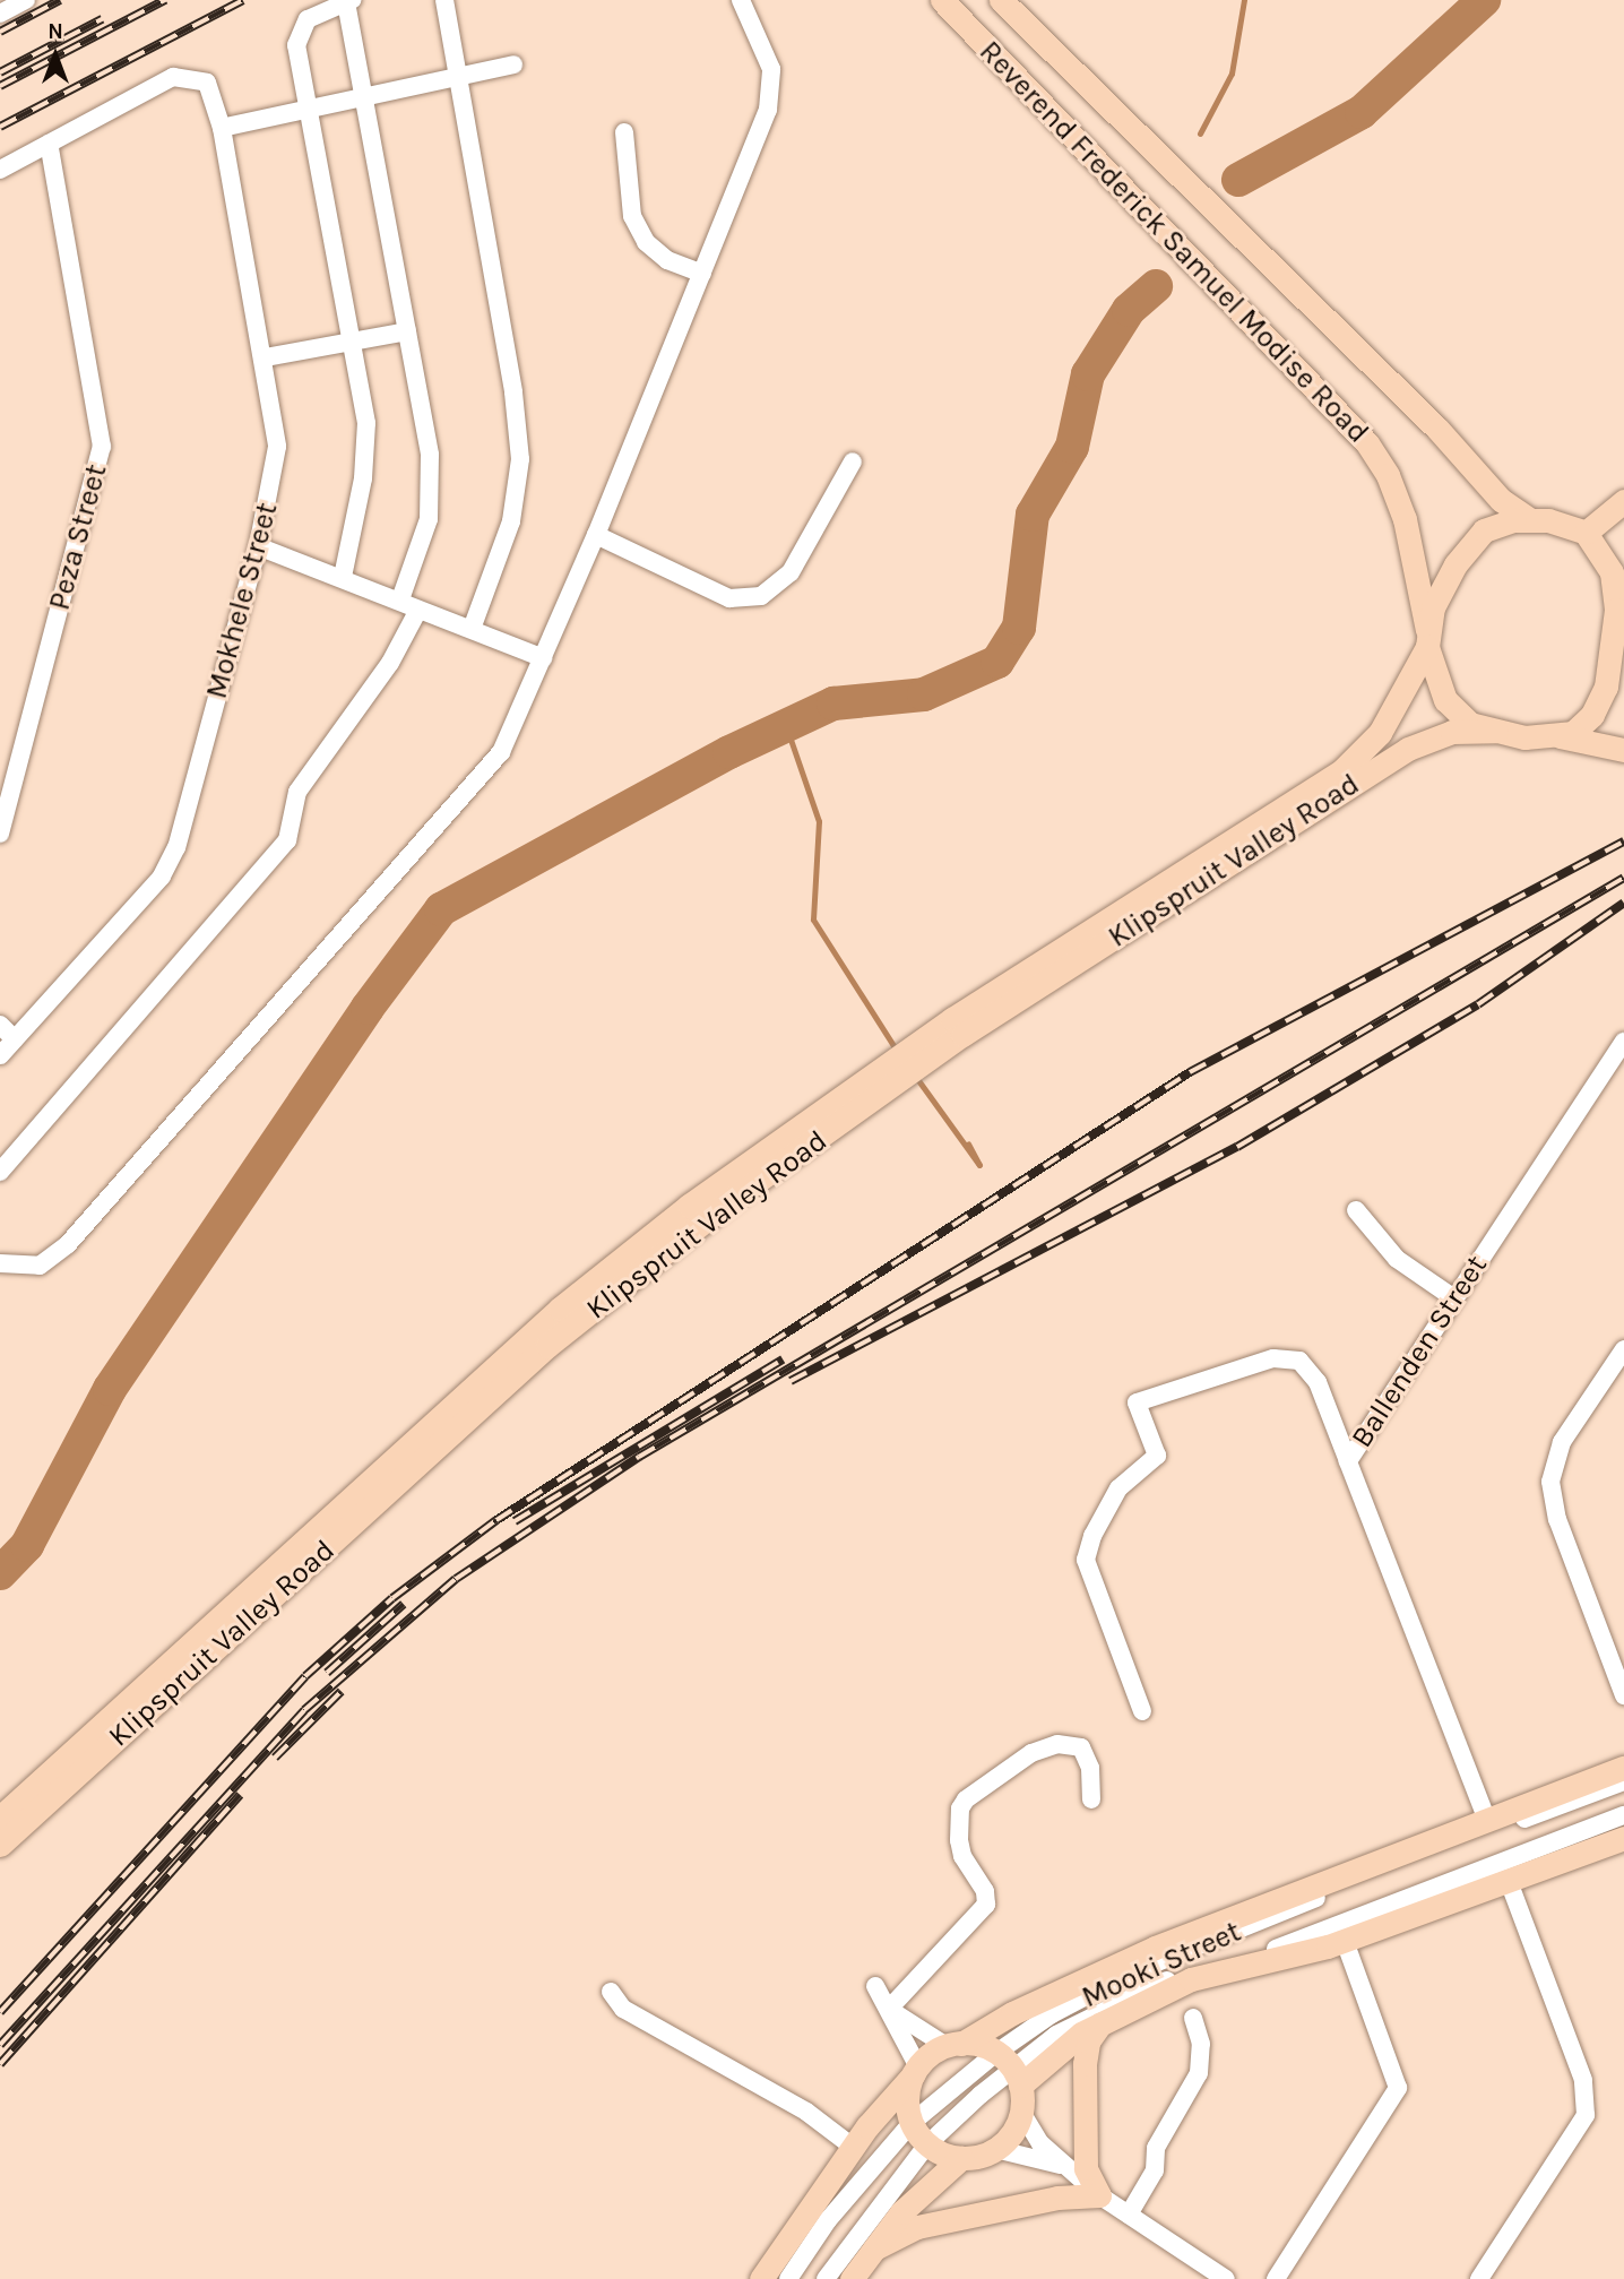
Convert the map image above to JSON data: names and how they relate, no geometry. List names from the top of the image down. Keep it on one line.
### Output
{"streets":{"main road":["Reverend Frederick Samuel Modise Road","Klipspruit Valley Road","Mooki Street"],"street":["Peza Street","Mokhele Street","Ballenden Street"]},"crossings":[["Reverend Frederick Samuel Modise Road","Klipspruit Valley Road"],["Peza Street","Mokhele Street"],["Ballenden Street","Mooki Street"]],"north":"top"}
